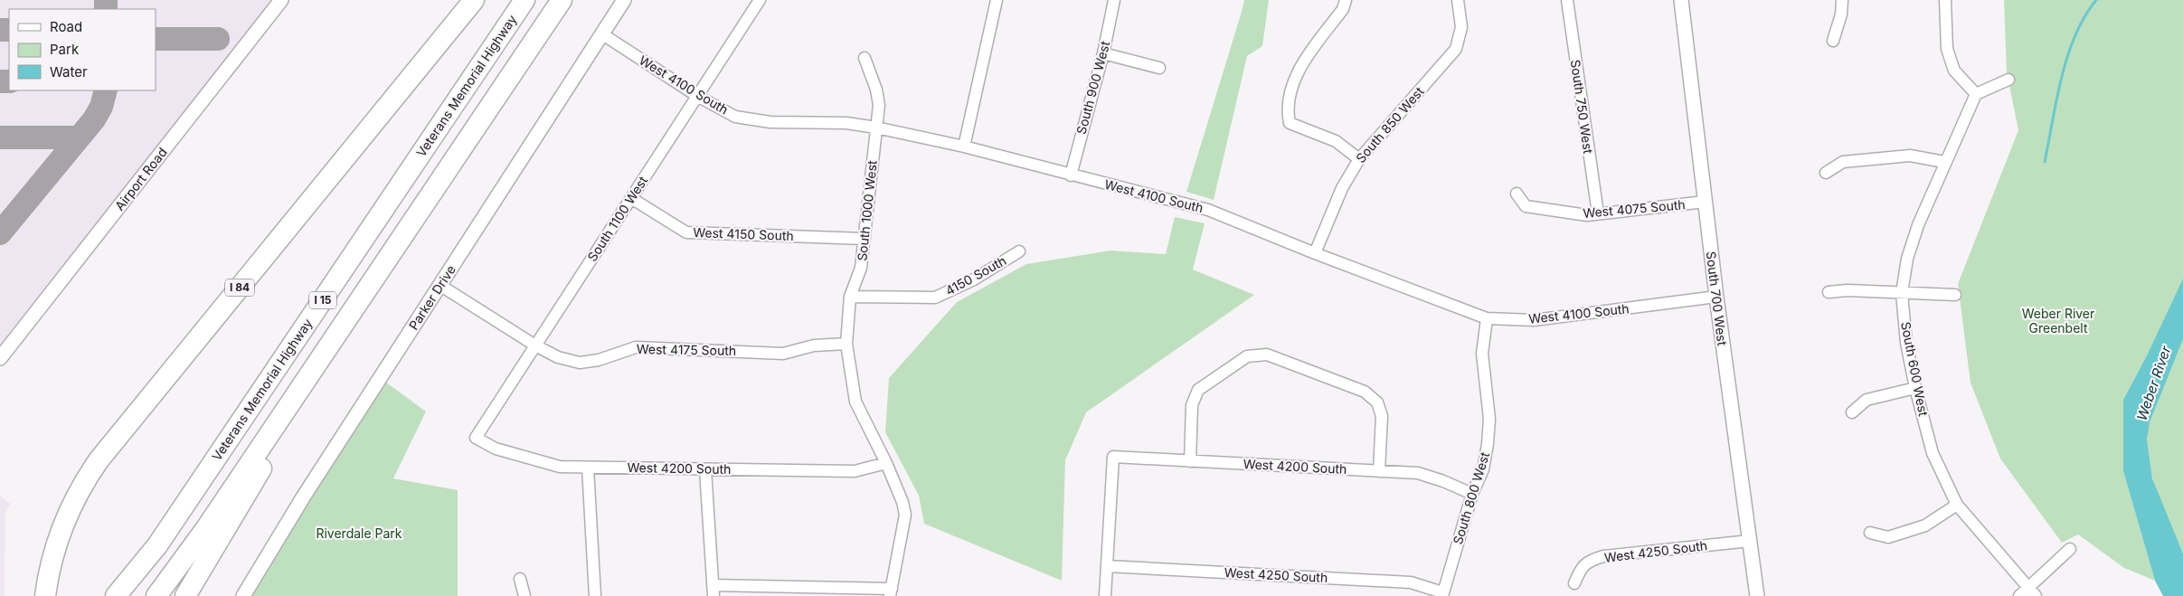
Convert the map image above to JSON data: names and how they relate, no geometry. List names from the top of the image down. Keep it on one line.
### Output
{"streets":{"highway":["Veterans Memorial Highway","I 84","I 15"],"street":["West 4100 South","South 900 West","South 750 West","South 850 West","Airport Road","West 4075 South","South 1000 West","South 1100 West","West 4150 South","4150 South","Parker Drive","South 700 West","West 4175 South","South 600 West","West 4200 South","South 800 West","West 4250 South"]},"crossings":[["West 4100 South","South 900 West"],["West 4100 South","South 850 West"],["West 4100 South","South 1000 West"],["West 4100 South","South 1100 West"],["West 4100 South","Parker Drive"],["West 4100 South","South 700 West"],["West 4100 South","South 800 West"],["South 750 West","West 4075 South"],["West 4075 South","South 700 West"],["South 1000 West","West 4150 South"],["South 1000 West","4150 South"],["South 1000 West","West 4175 South"],["South 1000 West","West 4200 South"],["South 1100 West","West 4150 South"],["South 1100 West","West 4175 South"],["South 1100 West","West 4200 South"],["Parker Drive","West 4175 South"],["South 700 West","West 4250 South"],["West 4200 South","South 800 West"],["West 4200 South","West 4250 South"],["South 800 West","West 4250 South"]],"water":["Weber River"],"parks":["Weber River Greenbelt","Riverdale Park"],"legend":["Road","Park","Water"]}
